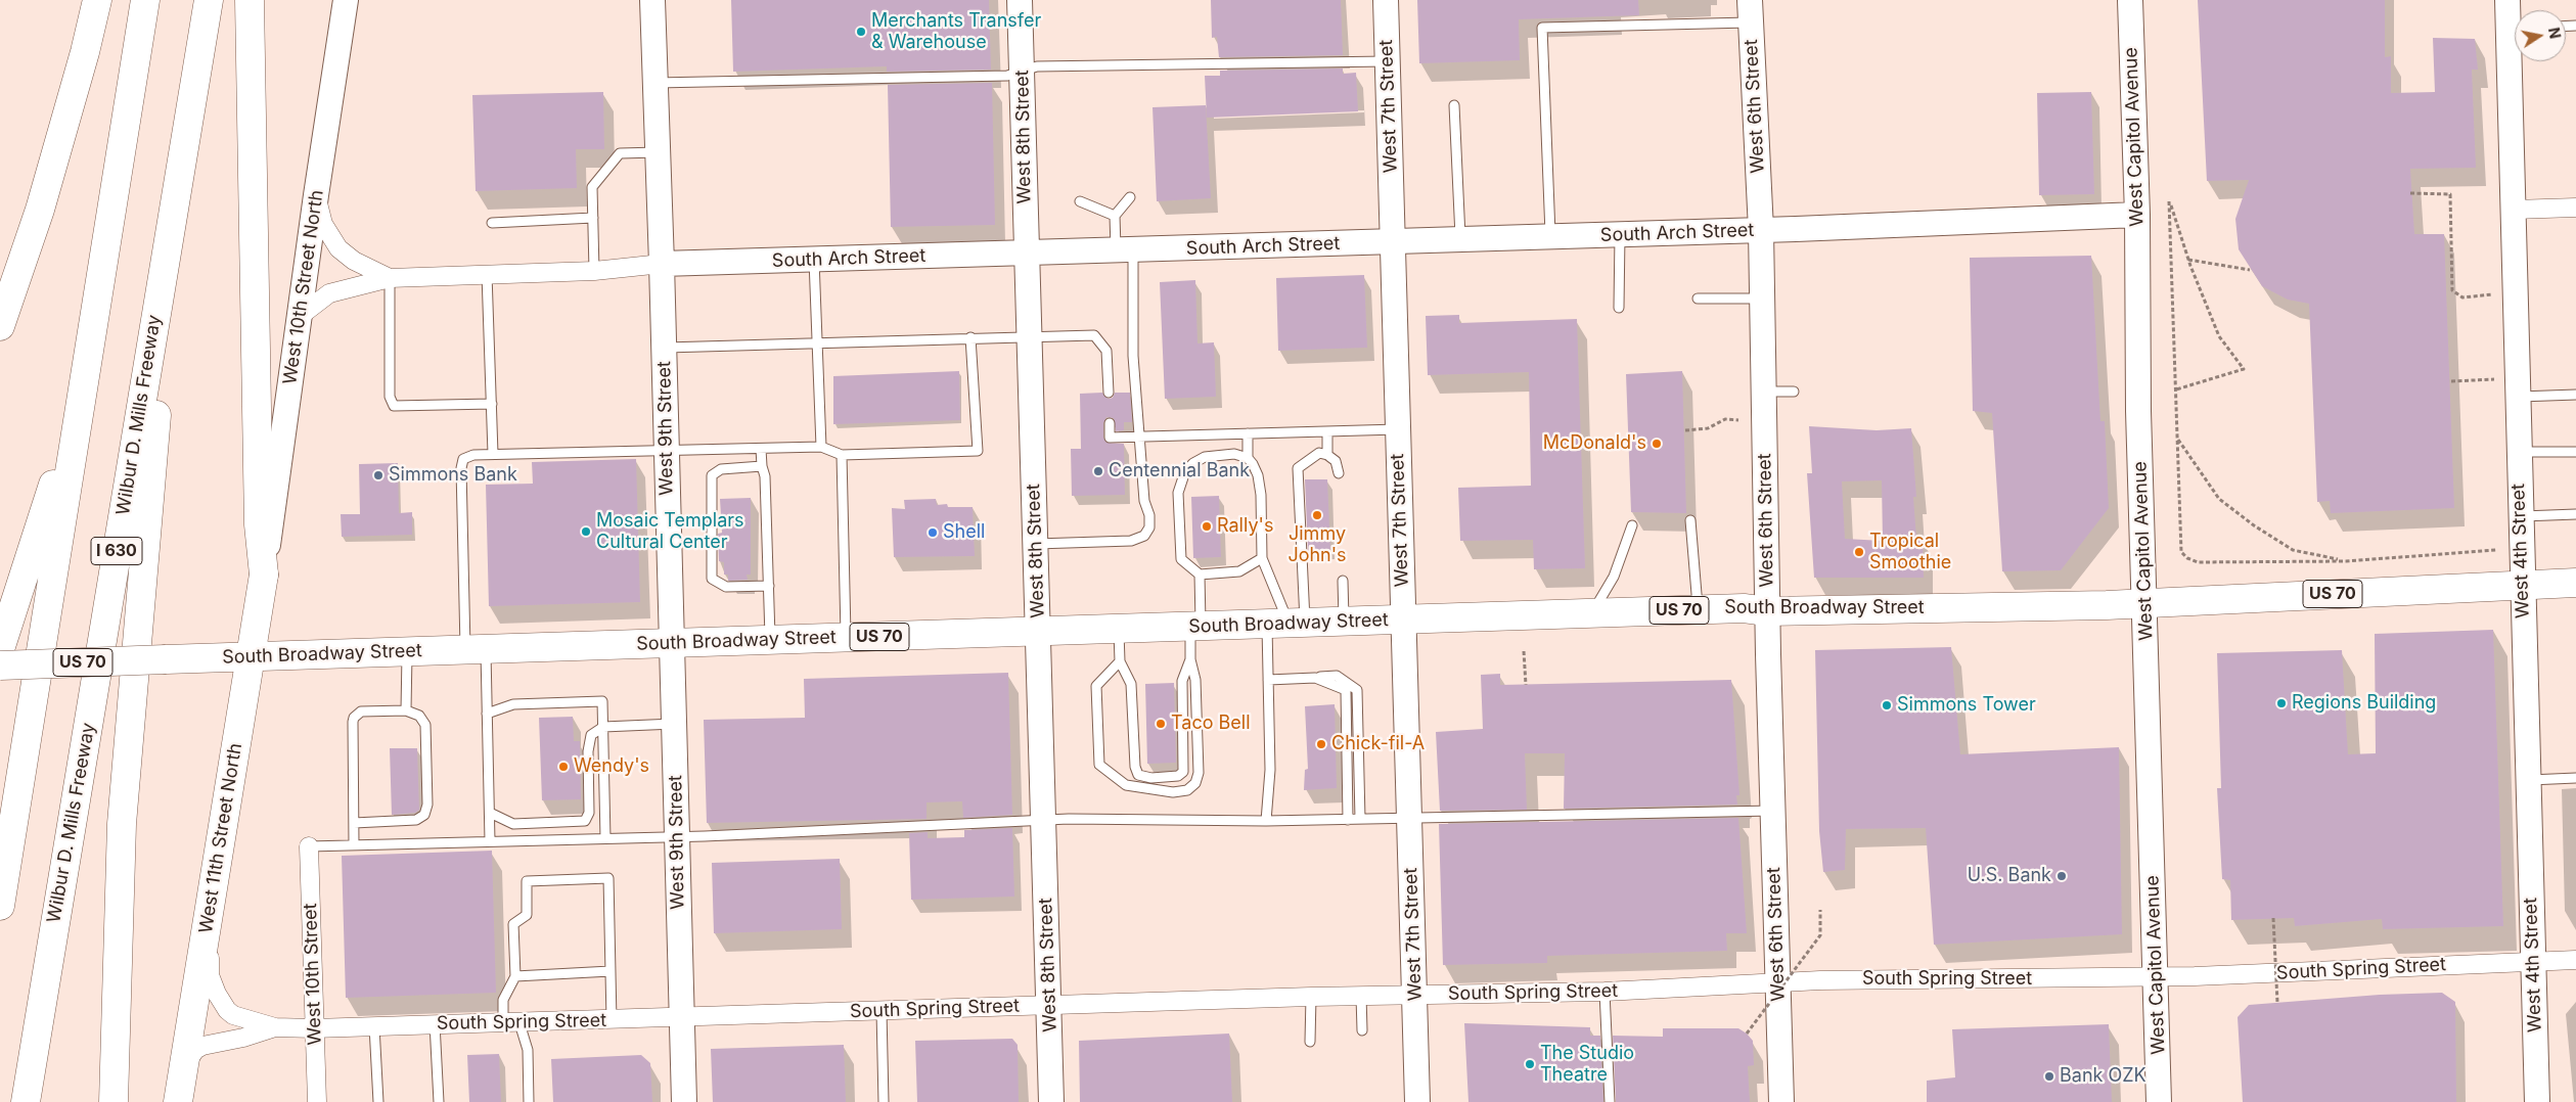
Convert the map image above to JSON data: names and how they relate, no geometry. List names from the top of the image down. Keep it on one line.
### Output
{"streets":{"main road":["Wilbur D. Mills Freeway","I 630","US 70","South Broadway Street","West 11th Street North"],"street":["West 7th Street","West 6th Street","West 8th Street","West Capitol Avenue","South Arch Street","West 10th Street North","West 9th Street","West 4th Street","South Spring Street","West 10th Street"]},"crossings":[["West 7th Street","South Arch Street"],["West 7th Street","South Broadway Street"],["West 7th Street","South Spring Street"],["West 6th Street","South Arch Street"],["West 6th Street","South Broadway Street"],["West 6th Street","South Spring Street"],["West 8th Street","South Arch Street"],["West 8th Street","South Broadway Street"],["West 8th Street","South Spring Street"],["West Capitol Avenue","South Arch Street"],["West Capitol Avenue","South Broadway Street"],["West Capitol Avenue","South Spring Street"],["South Arch Street","West 10th Street North"],["South Arch Street","West 9th Street"],["West 10th Street North","West 11th Street North"],["West 9th Street","South Broadway Street"],["West 9th Street","South Spring Street"],["West 4th Street","South Broadway Street"],["West 4th Street","South Spring Street"],["South Broadway Street","West 11th Street North"],["West 11th Street North","South Spring Street"],["South Spring Street","West 10th Street"]],"places":["Merchants Transfer & Warehouse","McDonald's","Centennial Bank","Simmons Bank","Jimmy John's","Rally's","Mosaic Templars Cultural Center","Shell","Tropical Smoothie","Regions Building","Simmons Tower","Taco Bell","Chick-fil-A","Wendy's","U.S. Bank","The Studio Theatre","Bank OZK"],"north":"right"}
